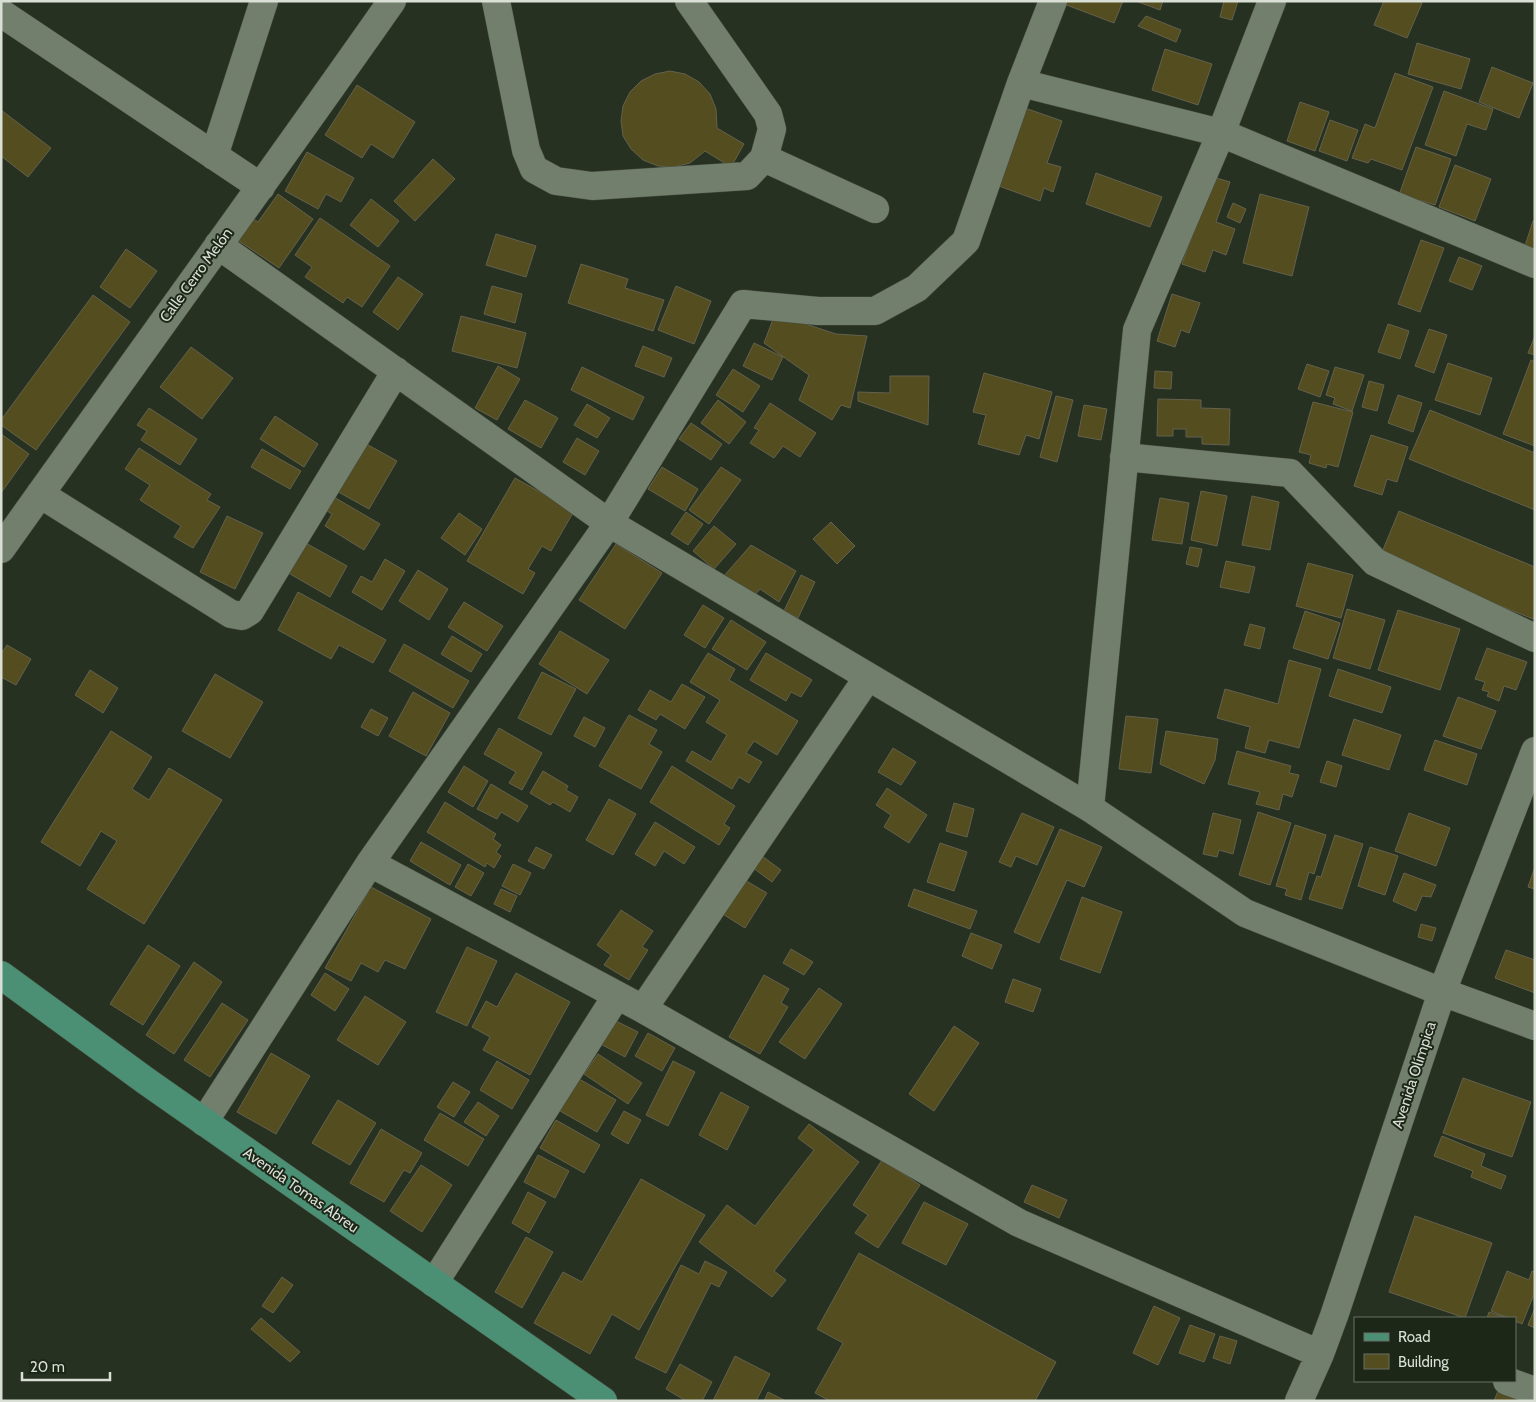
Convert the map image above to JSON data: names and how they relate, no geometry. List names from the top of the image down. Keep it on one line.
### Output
{"streets":{"main road":["Avenida Tomas Abreu"],"street":["Calle Cerro Melón","Avenida Olímpica"]},"legend":["Road","Building"],"scale_bar":"20 m"}
